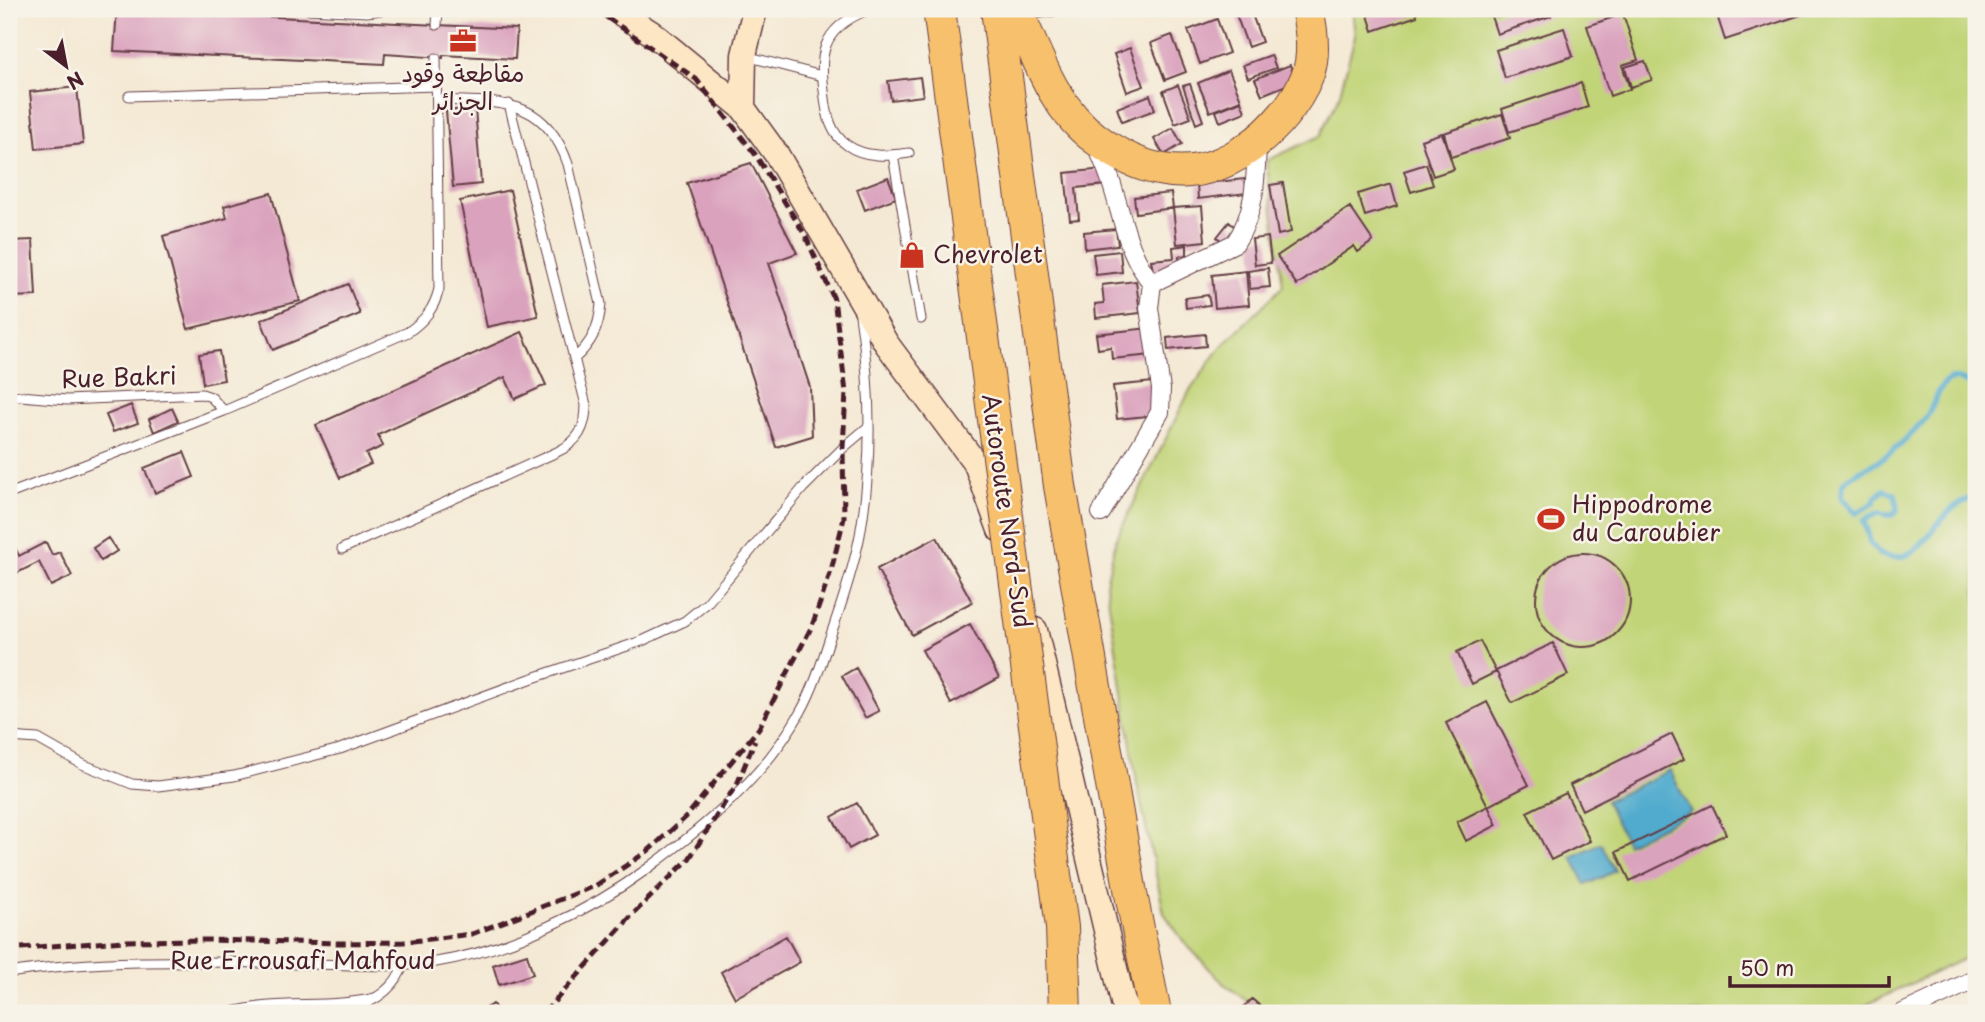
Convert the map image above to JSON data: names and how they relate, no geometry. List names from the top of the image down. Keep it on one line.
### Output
{"streets":{"highway":["Autoroute Nord-Sud"],"street":["Rue Errousafi Mahfoud"],"lane":["Rue Bakri"]},"places":{"office":["مقاطعة وقود الجزائر"],"shop":["Chevrolet"],"sports":["Hippodrome du Caroubier"]},"scale_bar":"50 m","north":"bottom right"}
